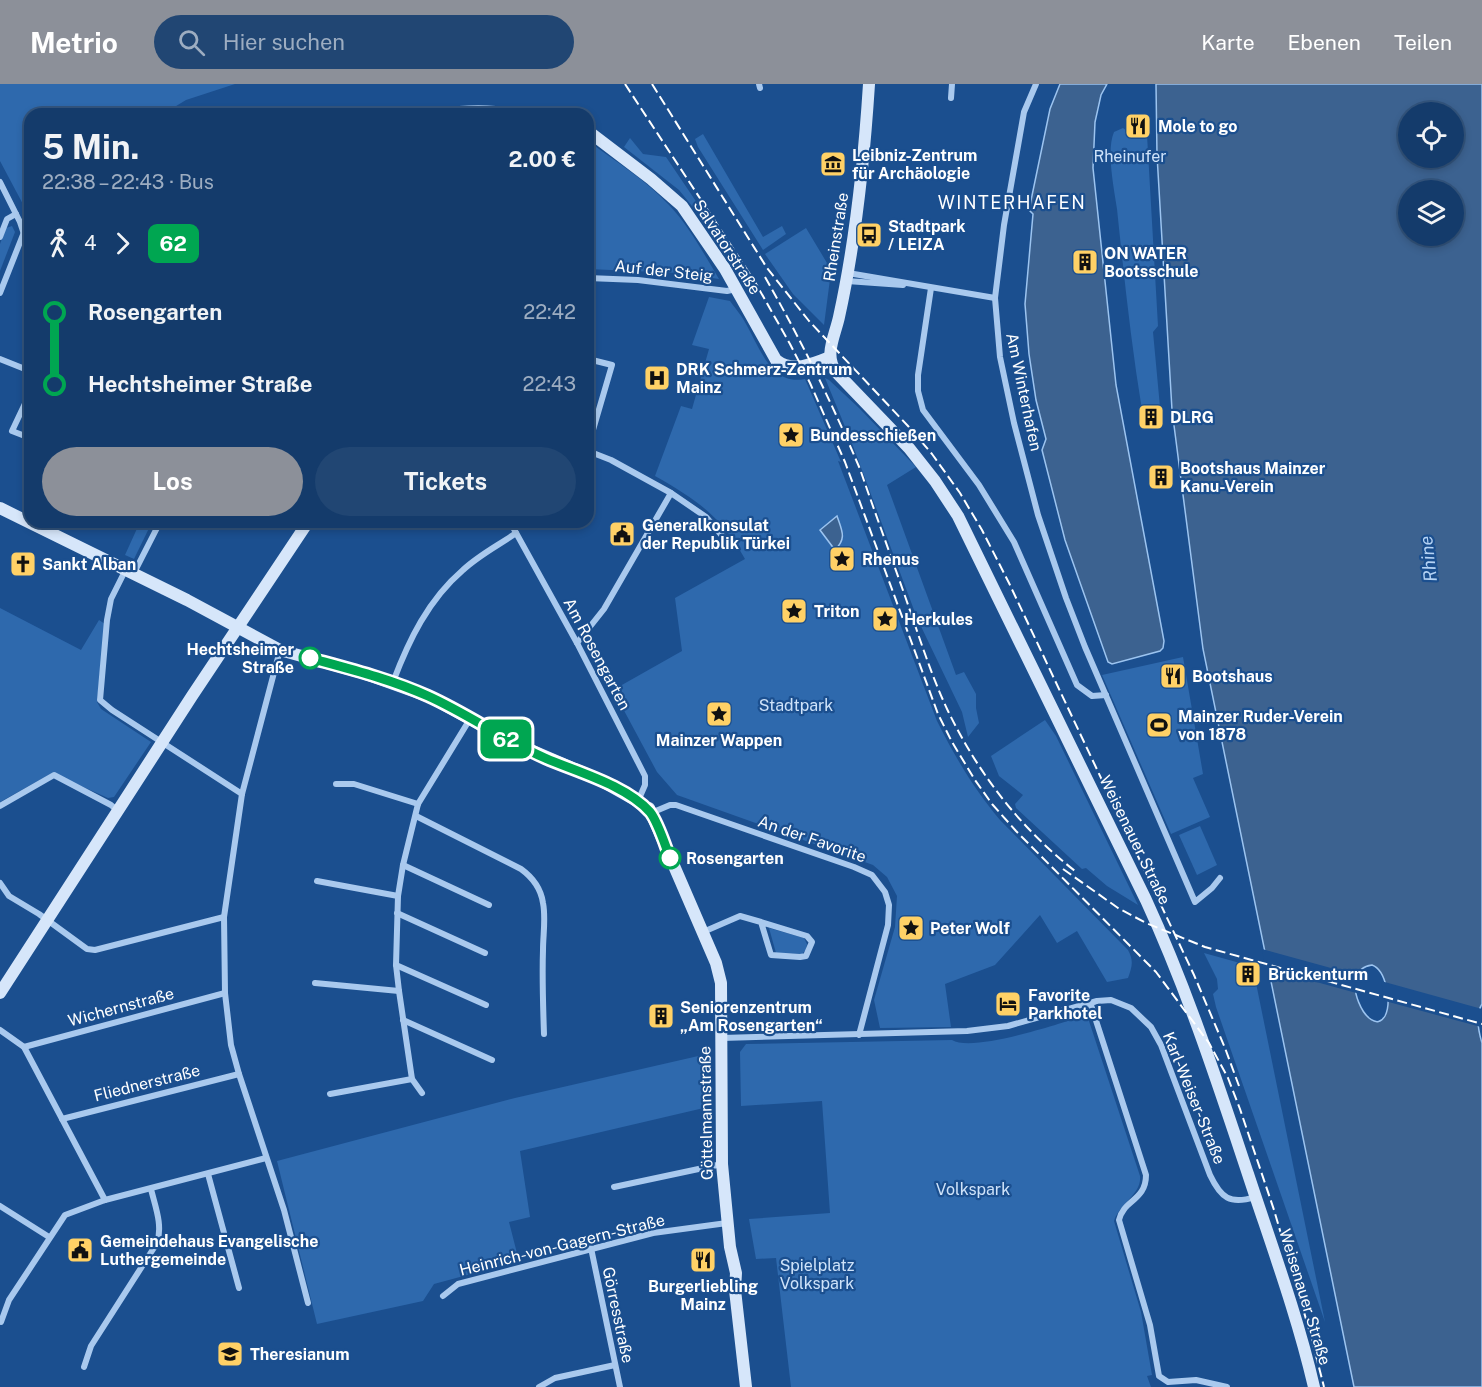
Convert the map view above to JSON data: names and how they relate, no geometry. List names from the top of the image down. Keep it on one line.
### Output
{"streets":{"street":["Rheinstraße","Salvatorstraße","Auf der Steig","Am Winterhafen","Am Rosengarten","An der Favorite","Weisenauer Straße","Wichernstraße","Fliednerstraße","Karl-Weiser-Straße","Göttelmannstraße","Heinrich-von-Gagern-Straße","Görresstraße"]},"crossings":[["Rheinstraße","Salvatorstraße"],["Rheinstraße","Weisenauer Straße"],["Salvatorstraße","Auf der Steig"],["Salvatorstraße","Weisenauer Straße"],["Am Rosengarten","Göttelmannstraße"],["An der Favorite","Karl-Weiser-Straße"],["An der Favorite","Göttelmannstraße"],["Weisenauer Straße","Karl-Weiser-Straße"],["Karl-Weiser-Straße","Göttelmannstraße"],["Göttelmannstraße","Heinrich-von-Gagern-Straße"],["Heinrich-von-Gagern-Straße","Görresstraße"]],"districts":["WINTERHAFEN"],"water":["Rhine"],"parks":["Rheinufer","Stadtpark","Volkspark","Spielplatz Volkspark"],"places":{"restaurant":["Mole to go","Bootshaus","Burgerliebling Mainz"],"museum":["Leibniz-Zentrum für Archäologie"],"bus stop":["Stadtpark / LEIZA"],"building":["ON WATER Bootsschule","DLRG","Bootshaus Mainzer Kanu-Verein","Brückenturm","Seniorenzentrum „Am Rosengarten“"],"hospital":["DRK Schmerz-Zentrum Mainz"],"place":["Bundesschießen","Rhenus","Triton","Herkules","Mainzer Wappen","Peter Wolf"],"public building":["Generalkonsulat der Republik Türkei","Gemeindehaus Evangelische Luthergemeinde"],"church":["Sankt Alban"],"other":["Hechtsheimer Straße","Rosengarten"],"sports":["Mainzer Ruder-Verein von 1878"],"hotel":["Favorite Parkhotel"],"school or university":["Theresianum"]},"lines":["bus line 62"],"page":{"header":"Metrio","search":"Hier suchen","nav":["Karte","Ebenen","Teilen"],"on_map":"62","heading":["5 Min.","22:38 – 22:43 · Bus","2.00 €"],"legs":["4","62"],"list":[{"name":"Rosengarten","value":"22:42"},{"name":"Hechtsheimer Straße","value":"22:43"}],"buttons":["Los","Tickets"]}}
